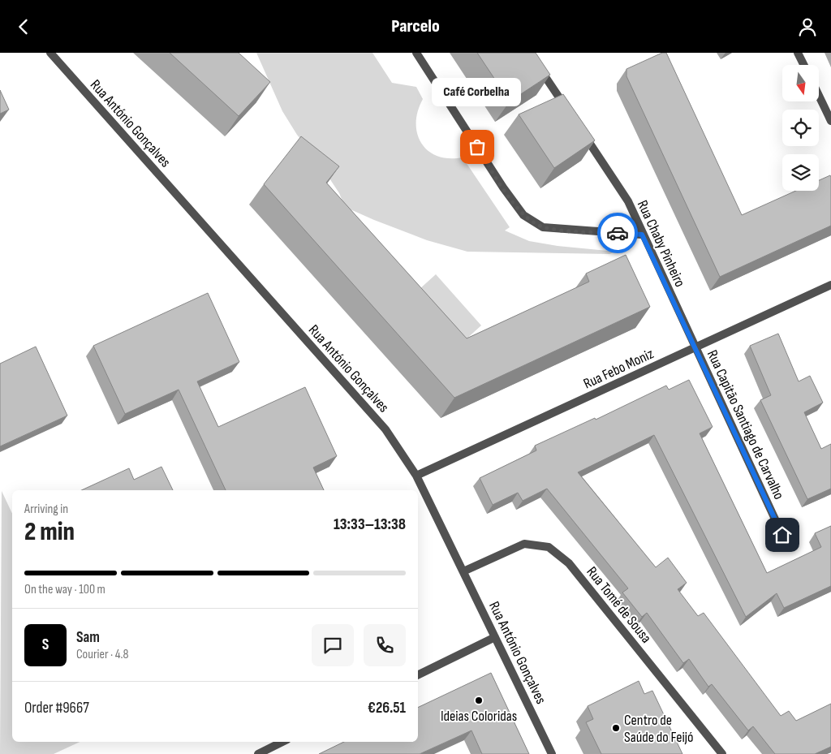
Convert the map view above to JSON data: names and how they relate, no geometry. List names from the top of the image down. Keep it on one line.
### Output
{"streets":{"street":["Rua António Gonçalves","Rua Chaby Pinheiro","Rua Febo Moniz","Rua Capitão Santiago de Carvalho","Rua Tomé de Sousa"]},"crossings":[["Rua António Gonçalves","Rua Febo Moniz"],["Rua António Gonçalves","Rua Tomé de Sousa"],["Rua Chaby Pinheiro","Rua Febo Moniz"],["Rua Chaby Pinheiro","Rua Capitão Santiago de Carvalho"],["Rua Febo Moniz","Rua Capitão Santiago de Carvalho"]],"places":["Café Corbelha","Ideias Coloridas","Centro de Saúde do Feijó"],"north":"bottom","page":{"header":"Parcelo","bubble":"Café Corbelha","heading":["2 min","Arriving in","13:33–13:38"],"panel":["Sam","Courier · 4.8","Order #9667","€26.51"],"bar":"On the way · 100 m","round":"S"}}
